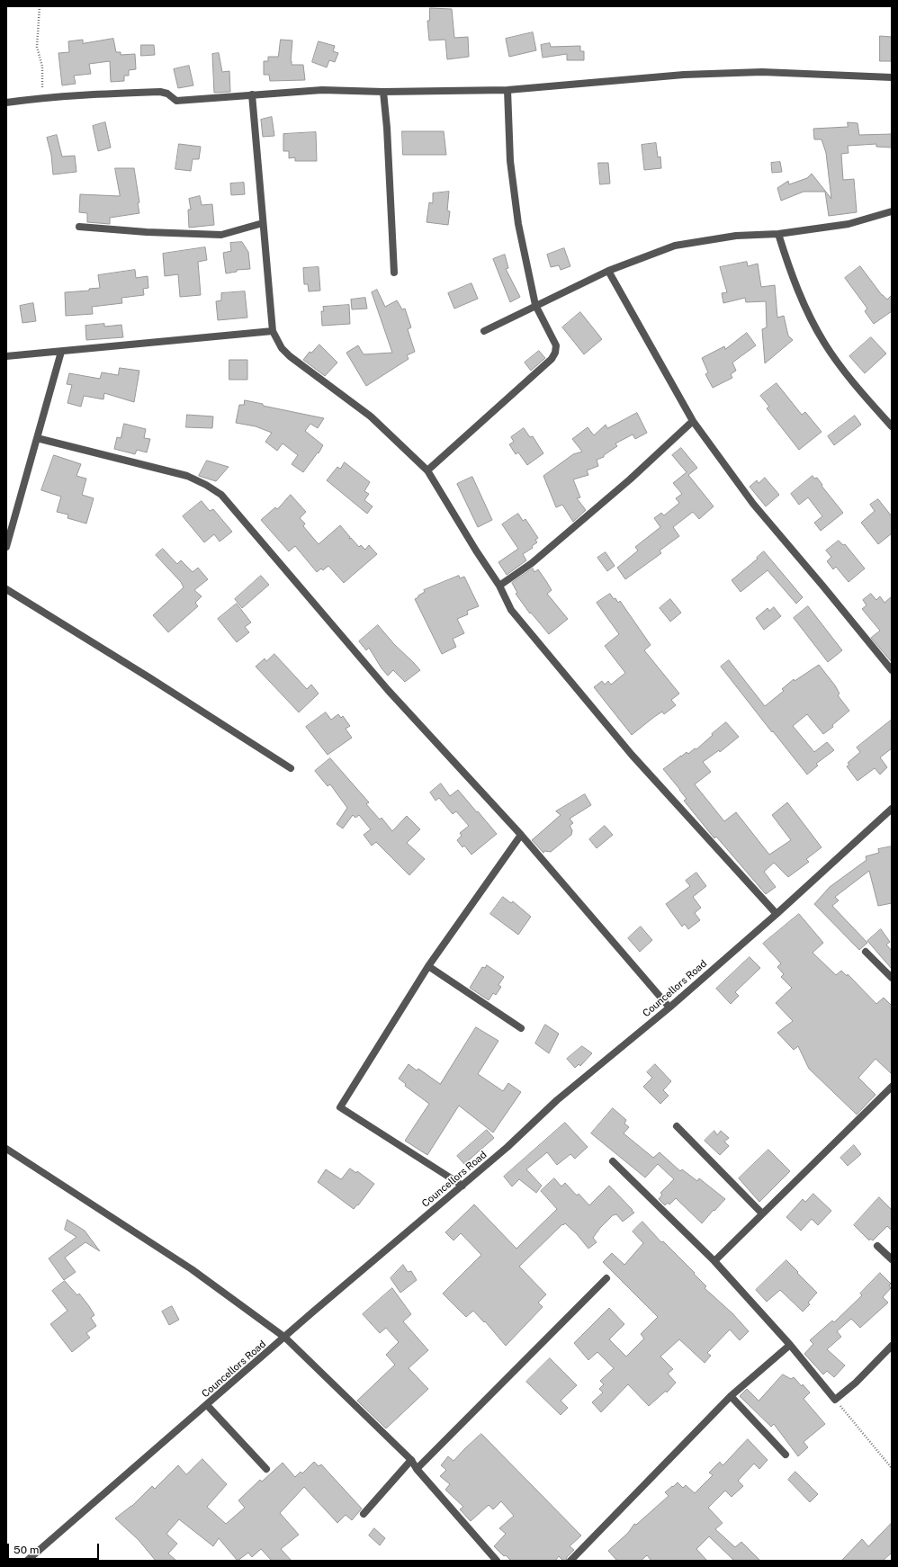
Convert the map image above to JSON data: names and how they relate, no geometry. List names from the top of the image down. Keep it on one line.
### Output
{"streets":{"street":["Councellors Road"]},"scale_bar":"50 m"}
